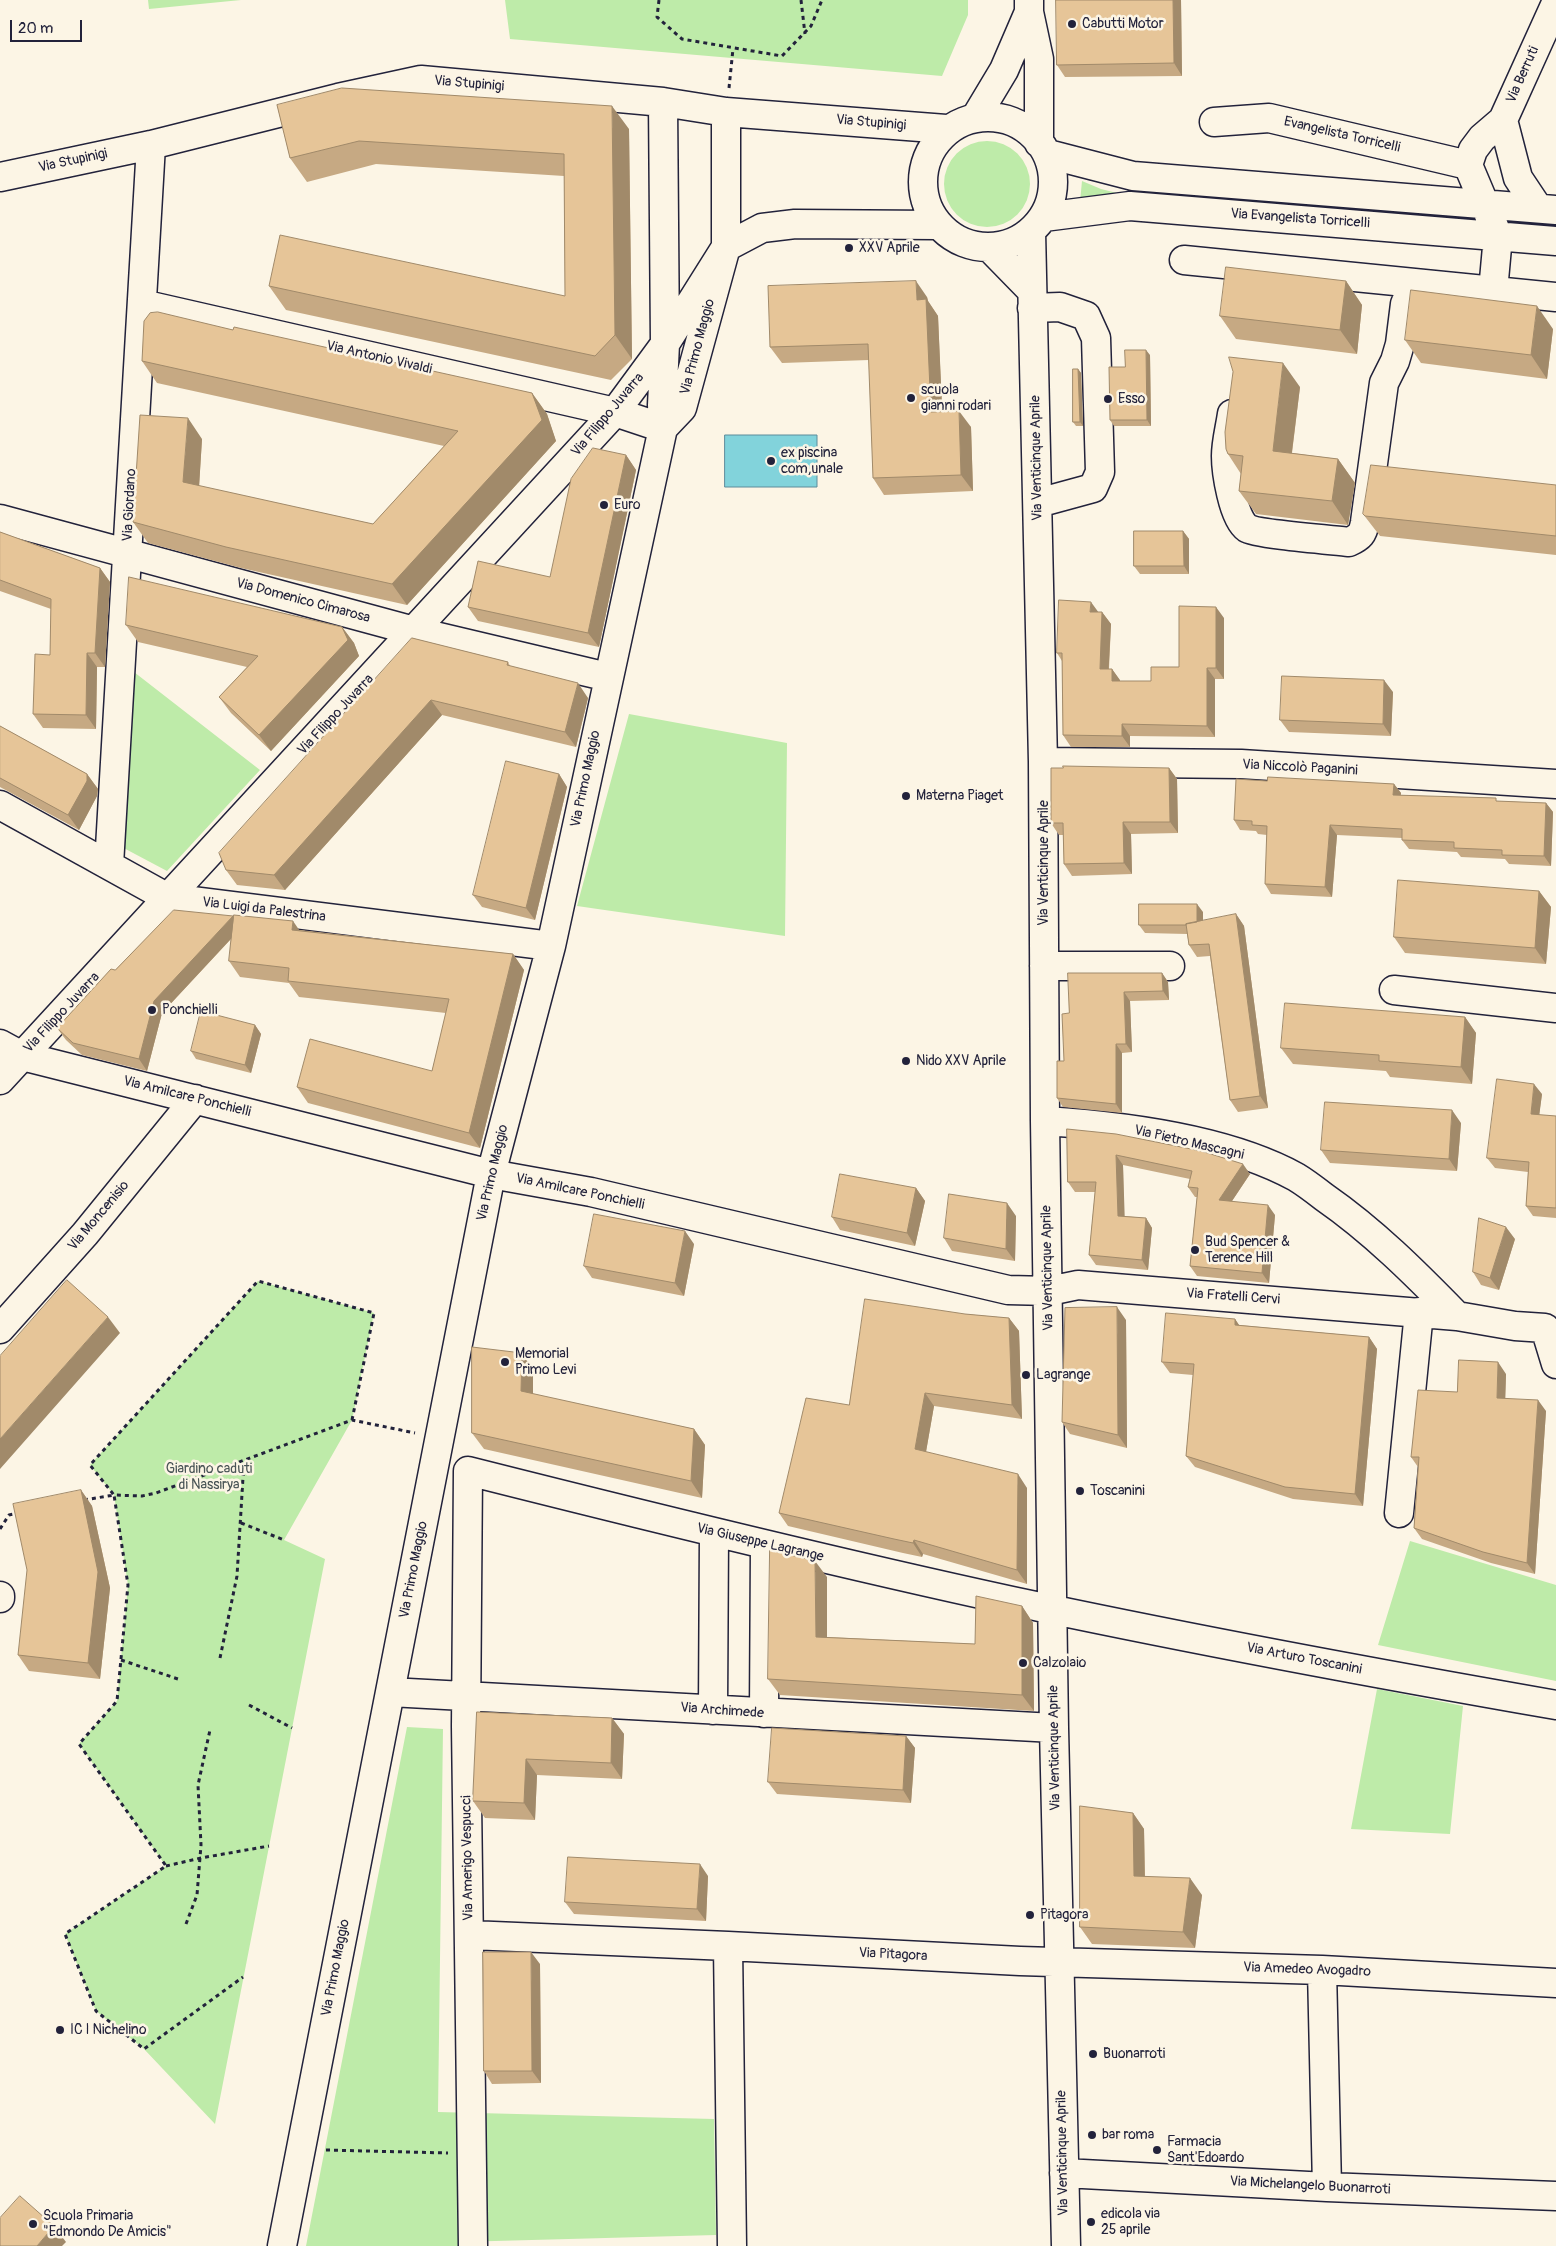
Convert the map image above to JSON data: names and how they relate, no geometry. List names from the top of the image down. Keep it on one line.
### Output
{"streets":{"street":["Via Berruti","Via Stupinigi","Evangelista Torricelli","Via Evangelista Torricelli","Via Primo Maggio","Via Antonio Vivaldi","Via Filippo Juvarra","Via Venticinque Aprile","Via Giordano","Via Domenico Cimarosa","Via Niccolò Paganini","Via Luigi da Palestrina","Via Amilcare Ponchielli","Via Pietro Mascagni","Via Moncenisio","Via Fratelli Cervi","Via Giuseppe Lagrange","Via Arturo Toscanini","Via Archimede","Via Amerigo Vespucci","Via Pitagora","Via Amedeo Avogadro","Via Michelangelo Buonarroti"]},"crossings":[["Via Berruti","Evangelista Torricelli"],["Via Stupinigi","Via Evangelista Torricelli"],["Via Stupinigi","Via Primo Maggio"],["Via Stupinigi","Via Filippo Juvarra"],["Via Stupinigi","Via Venticinque Aprile"],["Via Stupinigi","Via Giordano"],["Via Evangelista Torricelli","Via Venticinque Aprile"],["Via Primo Maggio","Via Antonio Vivaldi"],["Via Primo Maggio","Via Filippo Juvarra"],["Via Primo Maggio","Via Domenico Cimarosa"],["Via Primo Maggio","Via Luigi da Palestrina"],["Via Primo Maggio","Via Amilcare Ponchielli"],["Via Primo Maggio","Via Archimede"],["Via Antonio Vivaldi","Via Filippo Juvarra"],["Via Antonio Vivaldi","Via Giordano"],["Via Filippo Juvarra","Via Domenico Cimarosa"],["Via Filippo Juvarra","Via Luigi da Palestrina"],["Via Filippo Juvarra","Via Amilcare Ponchielli"],["Via Venticinque Aprile","Via Niccolò Paganini"],["Via Venticinque Aprile","Via Amilcare Ponchielli"],["Via Venticinque Aprile","Via Pietro Mascagni"],["Via Venticinque Aprile","Via Fratelli Cervi"],["Via Venticinque Aprile","Via Giuseppe Lagrange"],["Via Venticinque Aprile","Via Arturo Toscanini"],["Via Venticinque Aprile","Via Archimede"],["Via Venticinque Aprile","Via Pitagora"],["Via Venticinque Aprile","Via Amedeo Avogadro"],["Via Venticinque Aprile","Via Michelangelo Buonarroti"],["Via Giordano","Via Domenico Cimarosa"],["Via Giordano","Via Luigi da Palestrina"],["Via Amilcare Ponchielli","Via Moncenisio"],["Via Amilcare Ponchielli","Via Fratelli Cervi"],["Via Pietro Mascagni","Via Fratelli Cervi"],["Via Giuseppe Lagrange","Via Arturo Toscanini"],["Via Giuseppe Lagrange","Via Amerigo Vespucci"],["Via Archimede","Via Amerigo Vespucci"],["Via Amerigo Vespucci","Via Pitagora"],["Via Pitagora","Via Amedeo Avogadro"]],"parks":["Giardino caduti di Nassirya"],"places":["Cabutti Motor","XXV Aprile","scuola gianni rodari","Esso","ex piscina com,unale","Euro","Materna Piaget","Ponchielli","Nido XXV Aprile","Bud Spencer & Terence Hill","Memorial Primo Levi","Lagrange","Toscanini","Calzolaio","Pitagora","IC I Nichelino","Buonarroti","bar roma","Farmacia Sant'Edoardo","edicola via 25 aprile","Scuola Primaria \"Edmondo De Amicis\""],"scale_bar":"20 m"}
